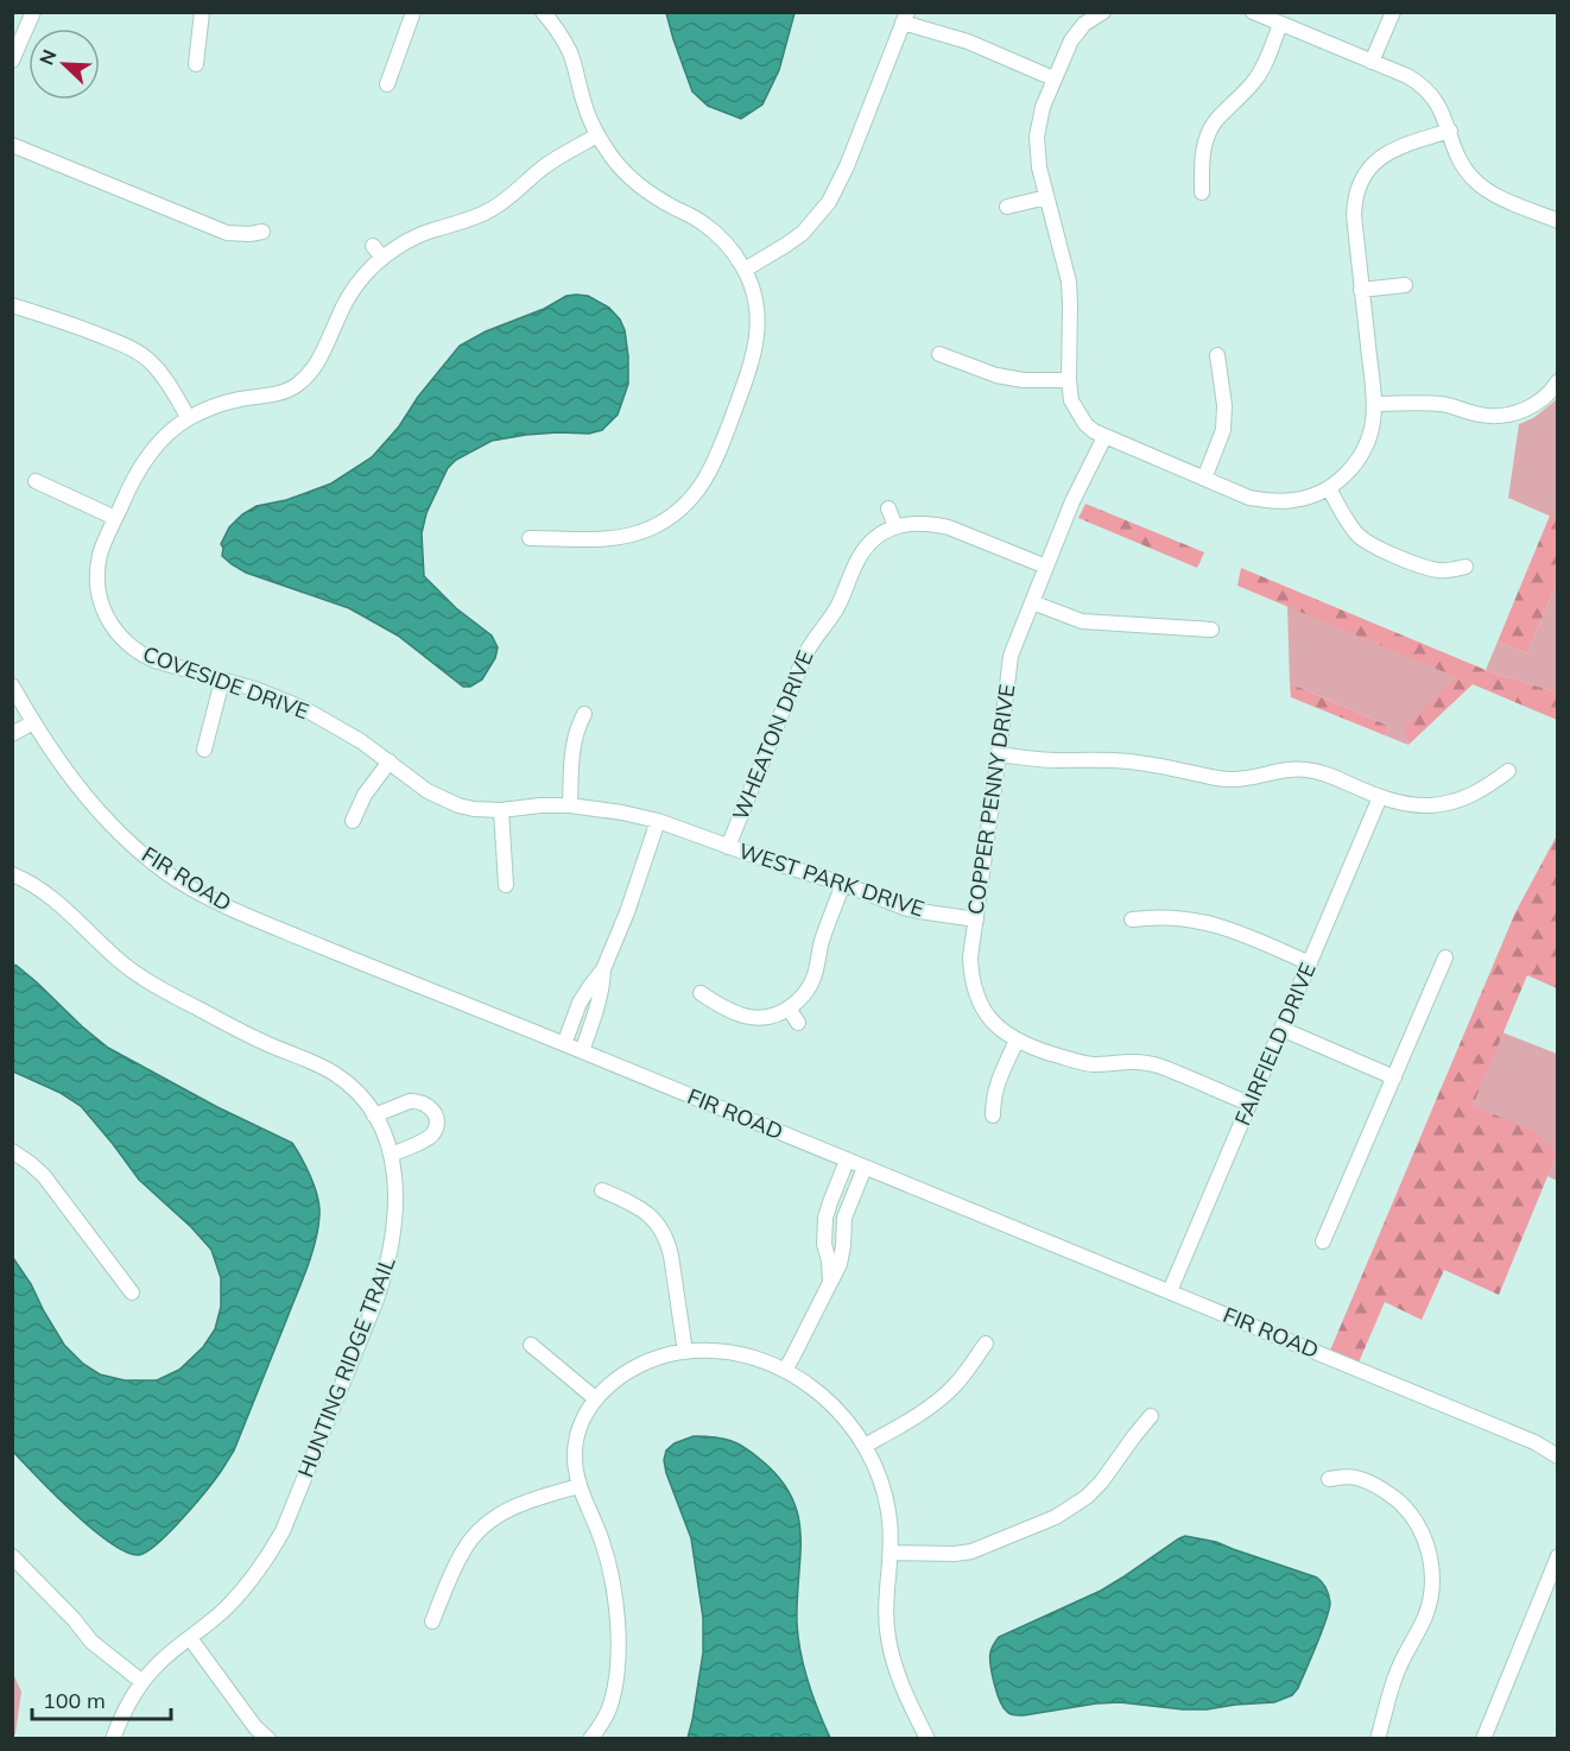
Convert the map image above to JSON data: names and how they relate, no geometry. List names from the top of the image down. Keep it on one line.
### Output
{"streets":{"street":["COVESIDE DRIVE","WHEATON DRIVE","COPPER PENNY DRIVE","FIR ROAD","WEST PARK DRIVE","FAIRFIELD DRIVE","HUNTING RIDGE TRAIL"]},"crossings":[["COVESIDE DRIVE","WHEATON DRIVE"],["COVESIDE DRIVE","WEST PARK DRIVE"],["WHEATON DRIVE","WEST PARK DRIVE"],["COPPER PENNY DRIVE","WEST PARK DRIVE"],["FIR ROAD","FAIRFIELD DRIVE"]],"scale_bar":"100 m","north":"top left"}
